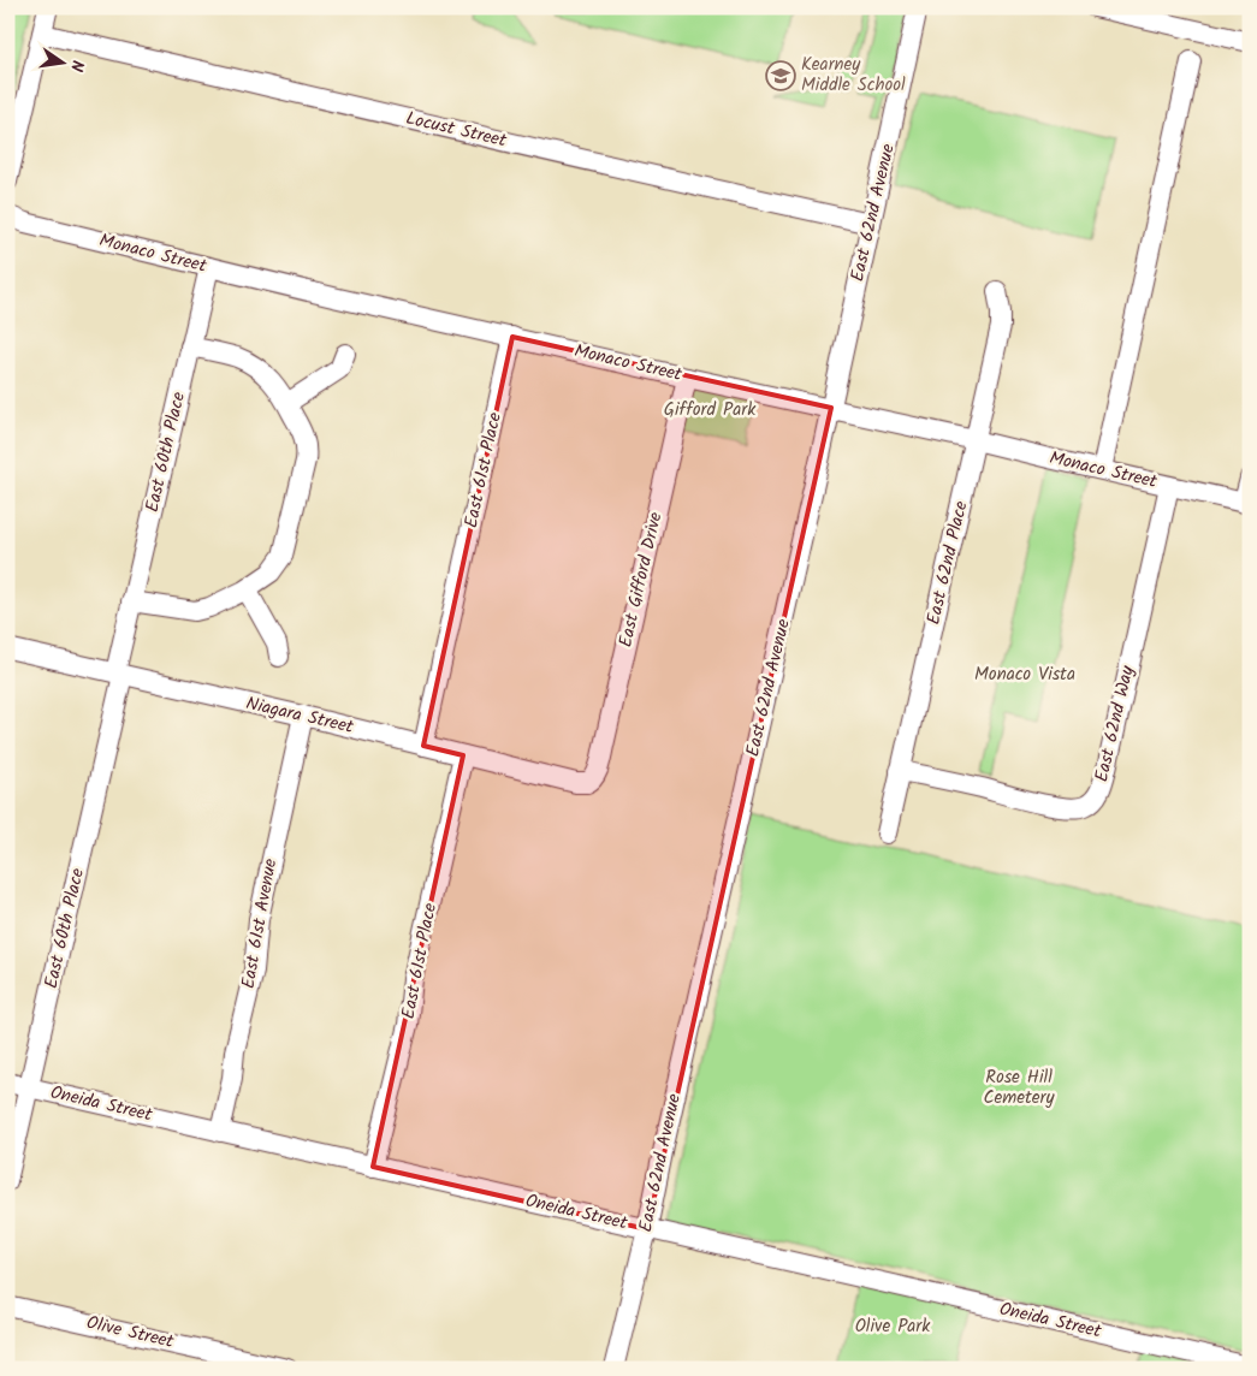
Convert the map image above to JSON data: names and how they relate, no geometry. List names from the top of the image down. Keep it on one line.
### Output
{"streets":{"street":["Locust Street","East 62nd Avenue","Monaco Street","East 60th Place","East 61st Place","East 62nd Place","East Gifford Drive","Niagara Street","East 62nd Way","East 61st Avenue","Oneida Street","Olive Street"]},"crossings":[["Locust Street","East 62nd Avenue"],["East 62nd Avenue","Monaco Street"],["East 62nd Avenue","Oneida Street"],["Monaco Street","East 60th Place"],["Monaco Street","East 61st Place"],["Monaco Street","East 62nd Place"],["Monaco Street","East Gifford Drive"],["Monaco Street","East 62nd Way"],["East 60th Place","Niagara Street"],["East 60th Place","Oneida Street"],["East 61st Place","Niagara Street"],["East 61st Place","Oneida Street"],["East 62nd Place","East 62nd Way"],["East Gifford Drive","Niagara Street"],["Niagara Street","East 61st Avenue"],["East 61st Avenue","Oneida Street"]],"parks":["Gifford Park","Monaco Vista","Rose Hill Cemetery","Olive Park"],"places":{"school or university":["Kearney Middle School"]},"north":"right"}
